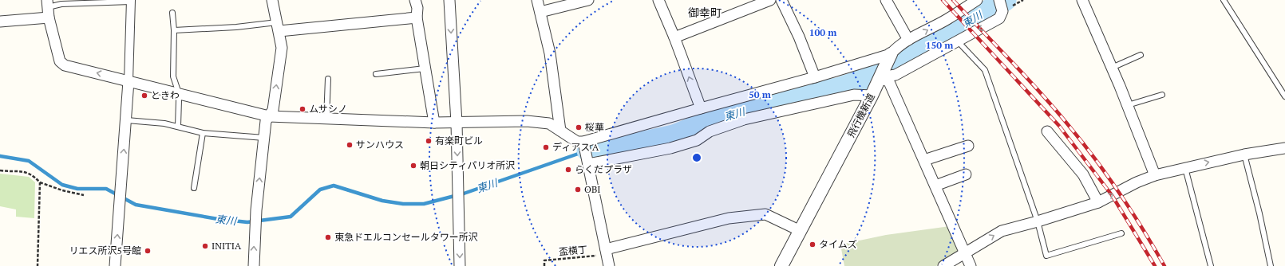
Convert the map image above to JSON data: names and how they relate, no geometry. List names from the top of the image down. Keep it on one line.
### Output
{"streets":{"street":["飛行機新道"],"path":["盃横丁"]},"districts":["御幸町"],"water":["東川"],"places":["ときわ","ムサシノ","桜華","有楽町ビル","サンハウス","ディアス A","朝日シティパリオ所沢","らくだプラザ","OBI","東急ドエルコンセールタワー所沢","タイムズ","INITIA","リエス所沢5号館"],"rings":["100 m","150 m","50 m"]}
